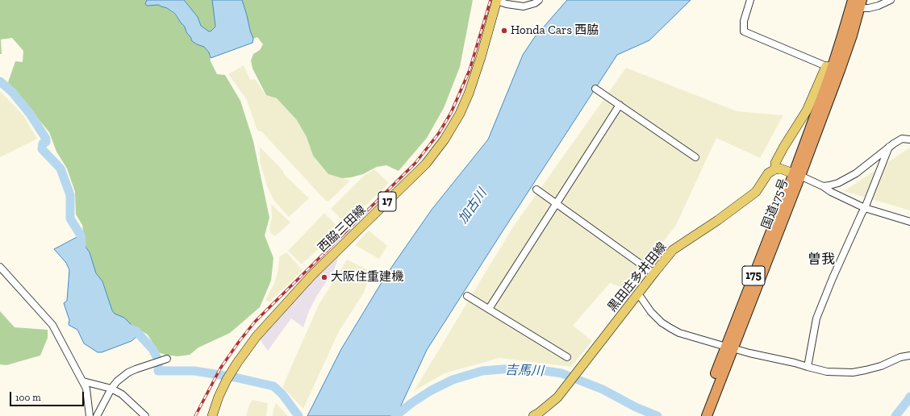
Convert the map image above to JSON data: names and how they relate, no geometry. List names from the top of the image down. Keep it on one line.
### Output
{"streets":{"highway":["国道175号","175"],"main road":["17","西脇三田線","黒田庄多井田線"]},"districts":["曽我"],"water":["加古川","吉馬川"],"places":["Honda Cars 西脇","大阪住重建機"],"scale_bar":"100 m"}
